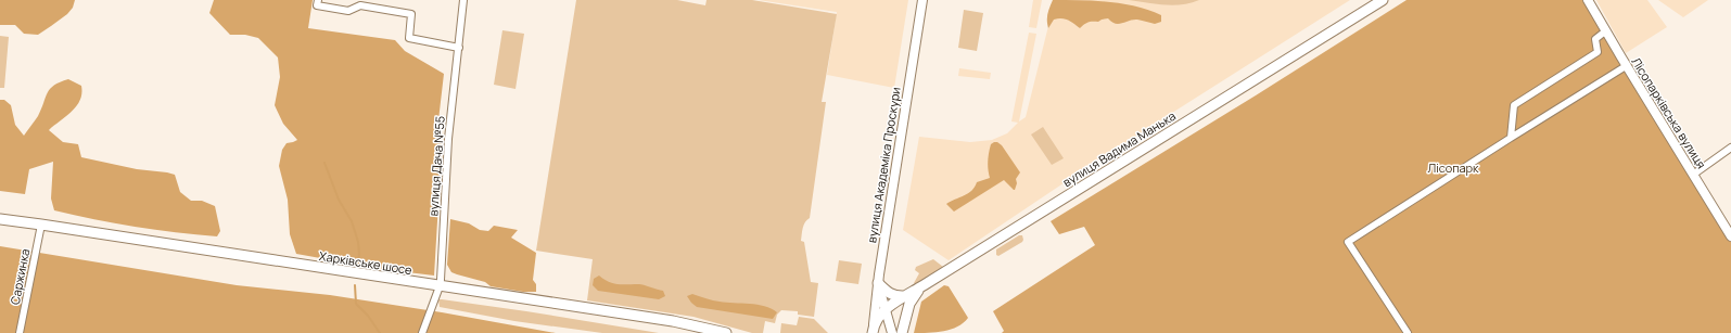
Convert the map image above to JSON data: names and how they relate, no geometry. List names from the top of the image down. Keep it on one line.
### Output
{"streets":{"main road":["вулиця Вадима Манька","Харківське шосе"],"street":["Лісопарківська вулиця","вулиця Академіка Проскури","вулиця Дача №55","Саржинка"]},"crossings":[["вулиця Вадима Манька","вулиця Академіка Проскури"],["вулиця Дача №55","Харківське шосе"],["Харківське шосе","Саржинка"]],"parks":["Лісопарк"]}
